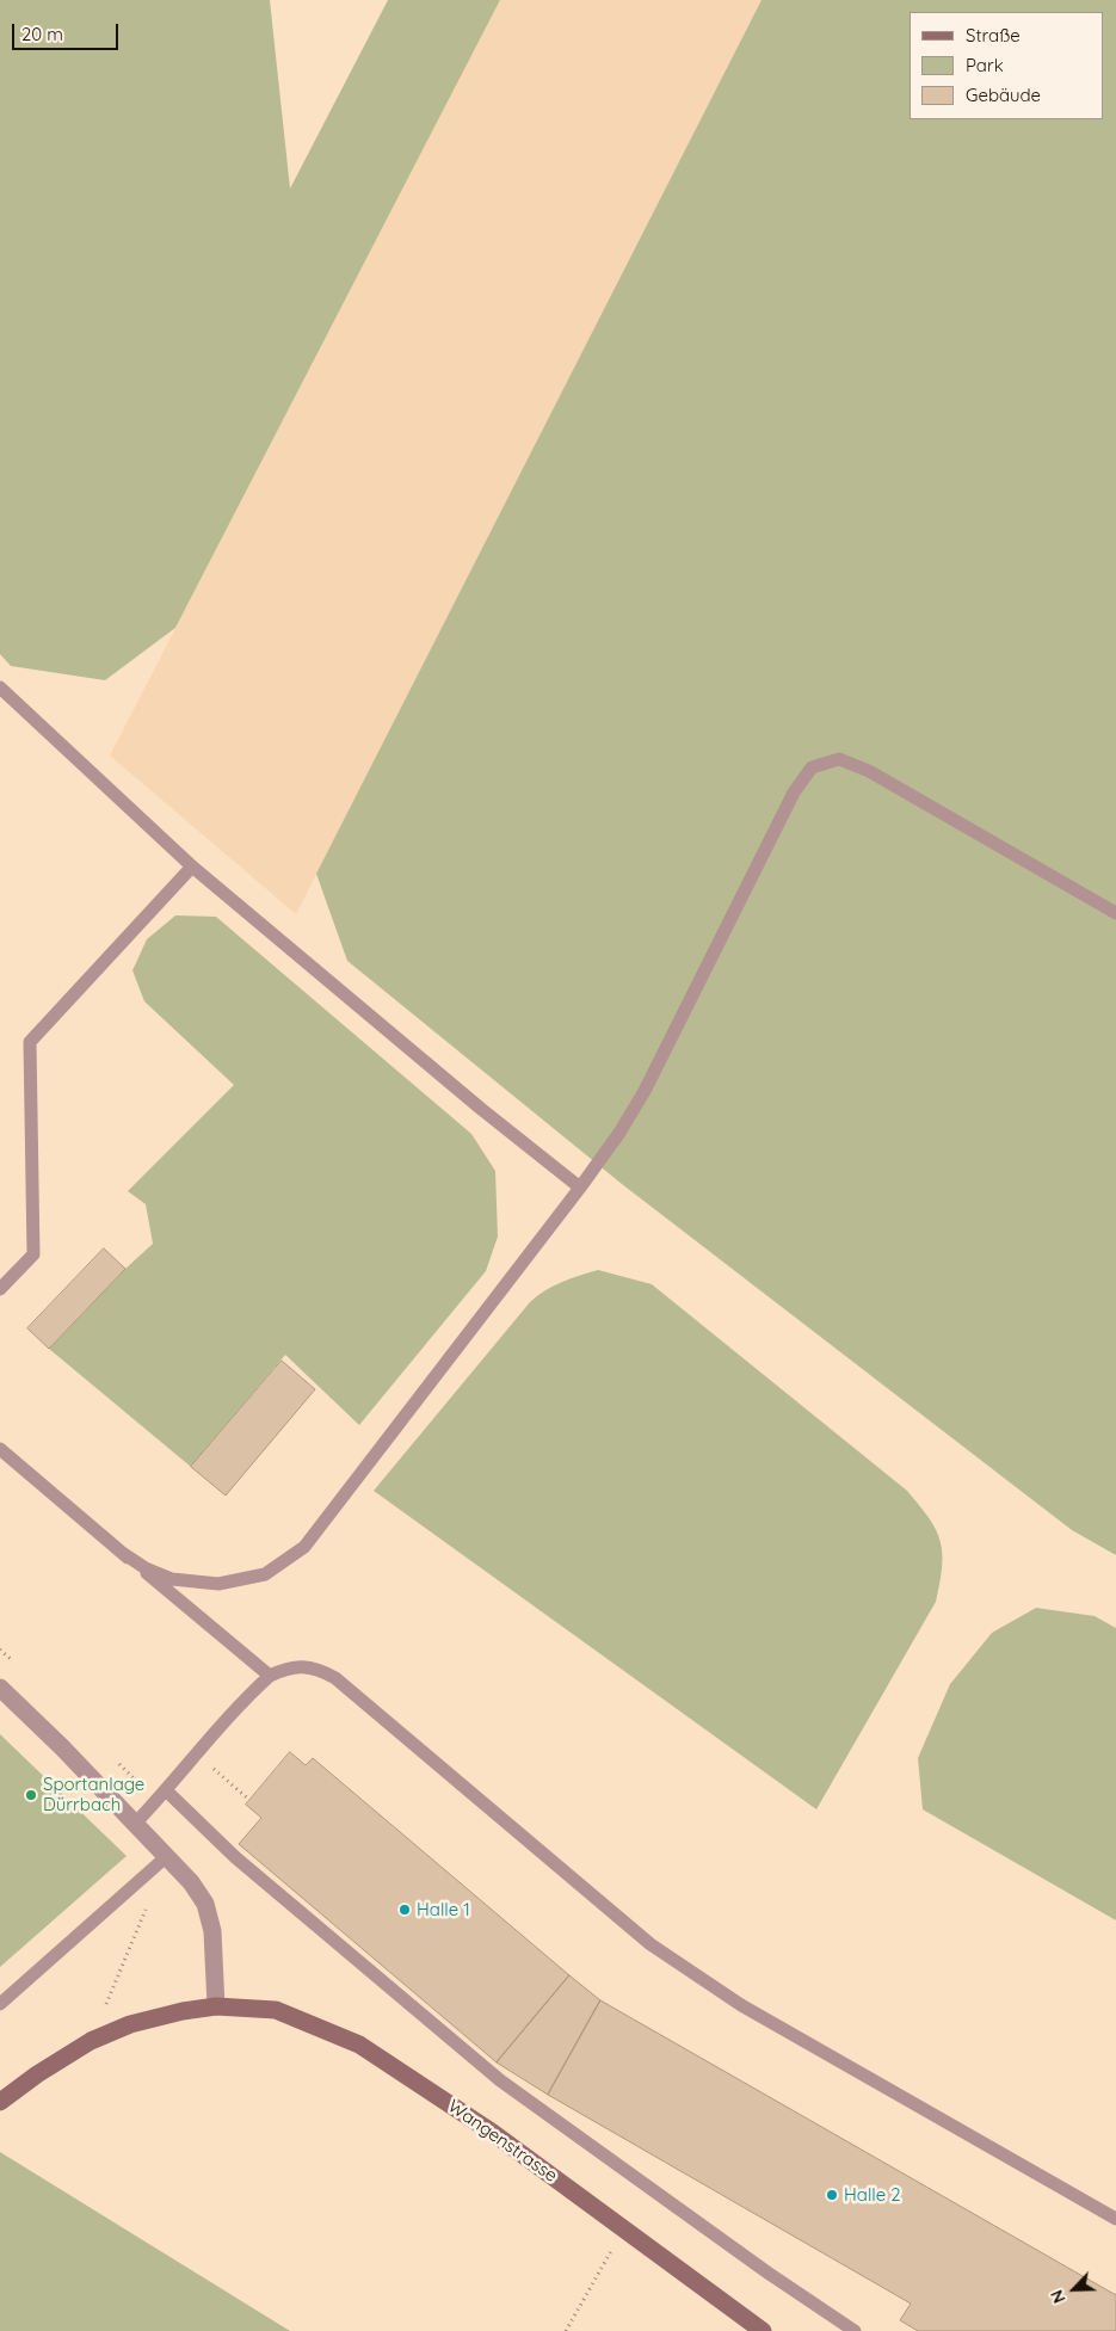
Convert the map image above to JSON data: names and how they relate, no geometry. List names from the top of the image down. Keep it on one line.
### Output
{"streets":{"main road":["Wangenstrasse"]},"places":["Sportanlage Dürrbach","Halle 1","Halle 2"],"legend":["Straße","Park","Gebäude"],"scale_bar":"20 m","north":"bottom left"}
